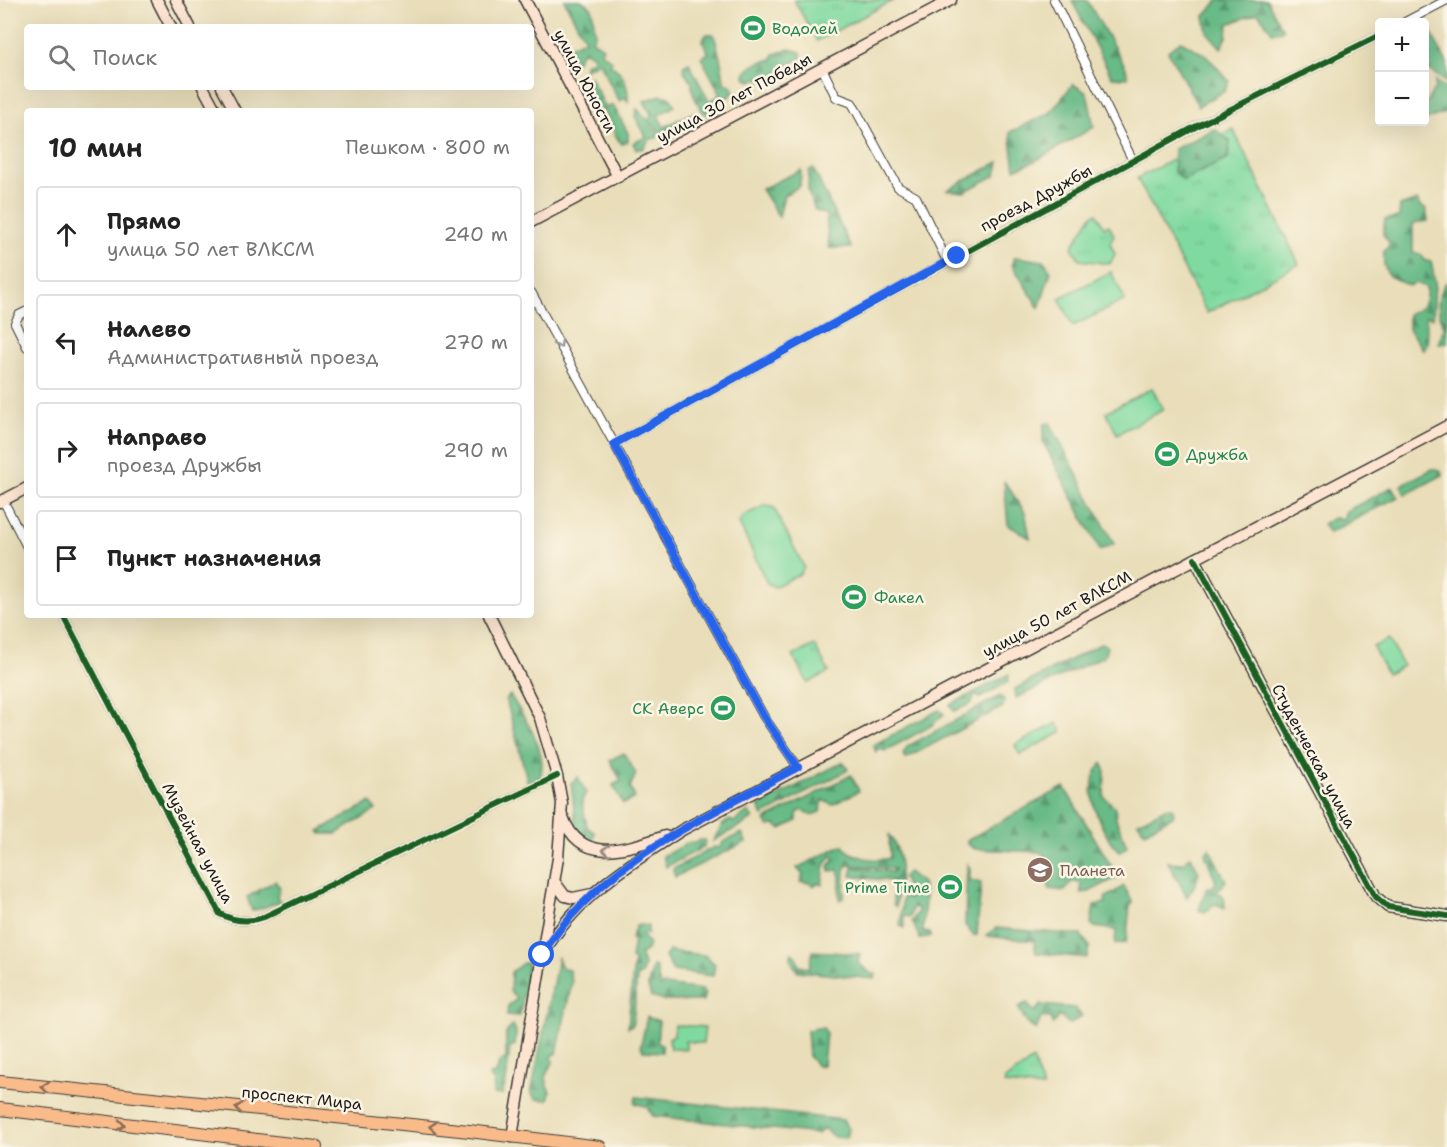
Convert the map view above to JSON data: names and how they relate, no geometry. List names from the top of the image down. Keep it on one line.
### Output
{"streets":{"main road":["улица Юности","улица 30 лет Победы","улица 50 лет ВЛКСМ","Студенческая улица","проспект Мира"],"street":["проезд Дружбы","Музейная улица"]},"crossings":[["улица Юности","улица 30 лет Победы"],["улица 50 лет ВЛКСМ","Студенческая улица"]],"places":{"sports":["Водолей","Дружба","Факел","СК Аверс","Prime Time"],"school or university":["Планета"]},"page":{"map_buttons":["+","−"],"search":"Поиск","heading":["10 мин","Пешком · 800 m"],"list":[["Прямо","улица 50 лет ВЛКСМ","240 m"],["Налево","Административный проезд","270 m"],["Направо","проезд Дружбы","290 m"],"Пункт назначения"]}}
